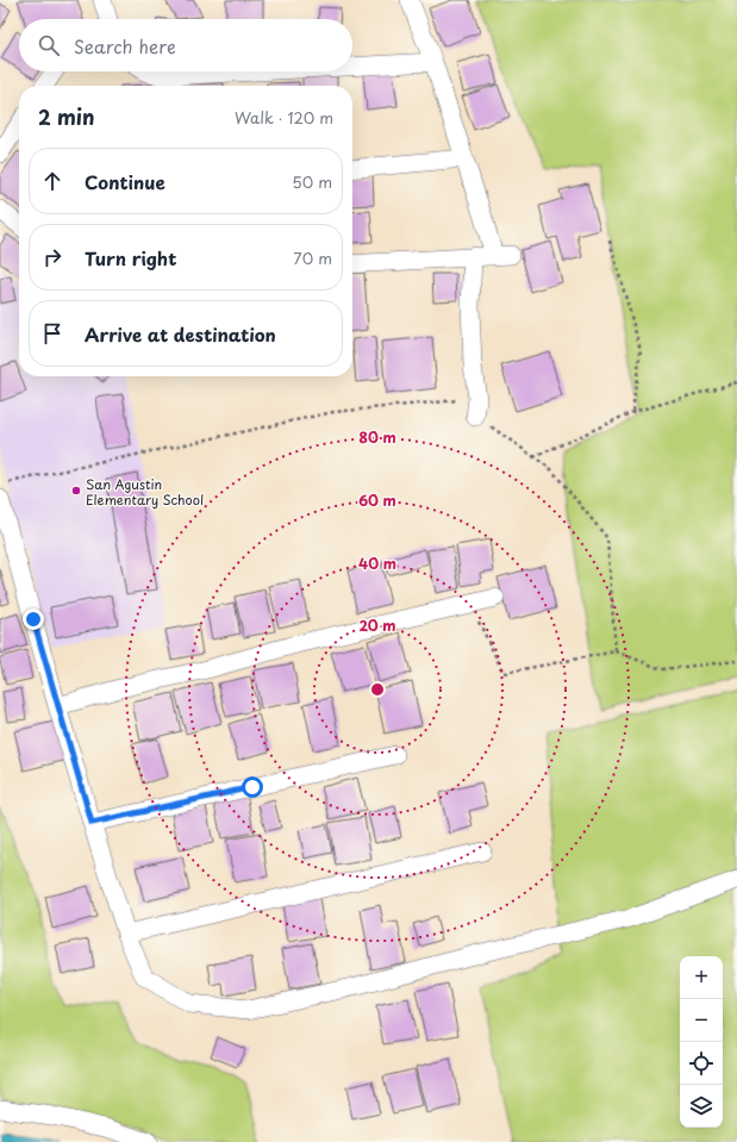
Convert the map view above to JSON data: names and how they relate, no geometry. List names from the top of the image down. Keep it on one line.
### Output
{"places":["San Agustin Elementary School"],"page":{"search":"Search here","heading":["2 min","Walk · 120 m"],"list":[["Continue","50 m"],["Turn right","70 m"],"Arrive at destination"],"map_buttons":["+","−"]},"rings":["80 m","60 m","40 m","20 m"]}
